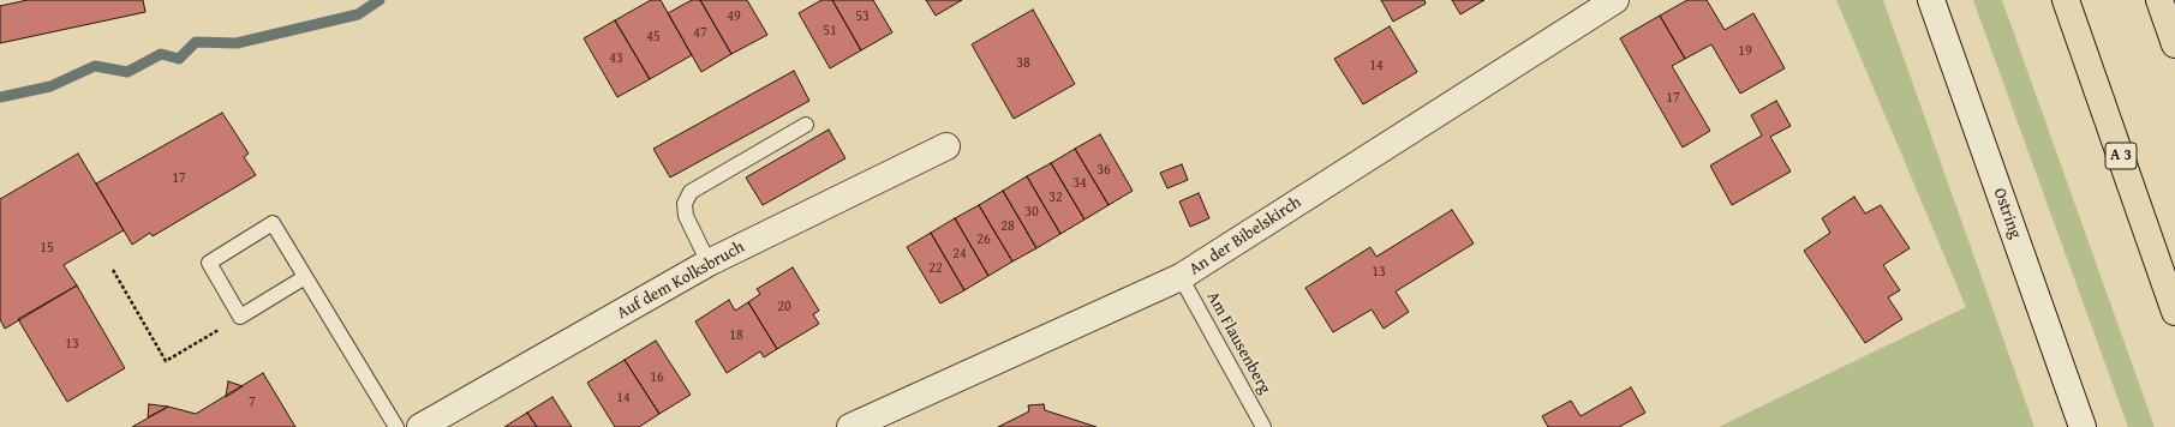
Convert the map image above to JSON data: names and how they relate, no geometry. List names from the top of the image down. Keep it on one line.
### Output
{"streets":{"highway":["A 3"],"street":["Ostring","An der Bibelskirch","Auf dem Kolksbruch"],"lane":["Am Flausenberg"]},"crossings":[["An der Bibelskirch","Am Flausenberg"]],"house_numbers":["49","53","51","47","45","19","43","38","14","17","36","17","34","32","30","28","26","15","24","22","13","20","18","13","16","14","7"]}
